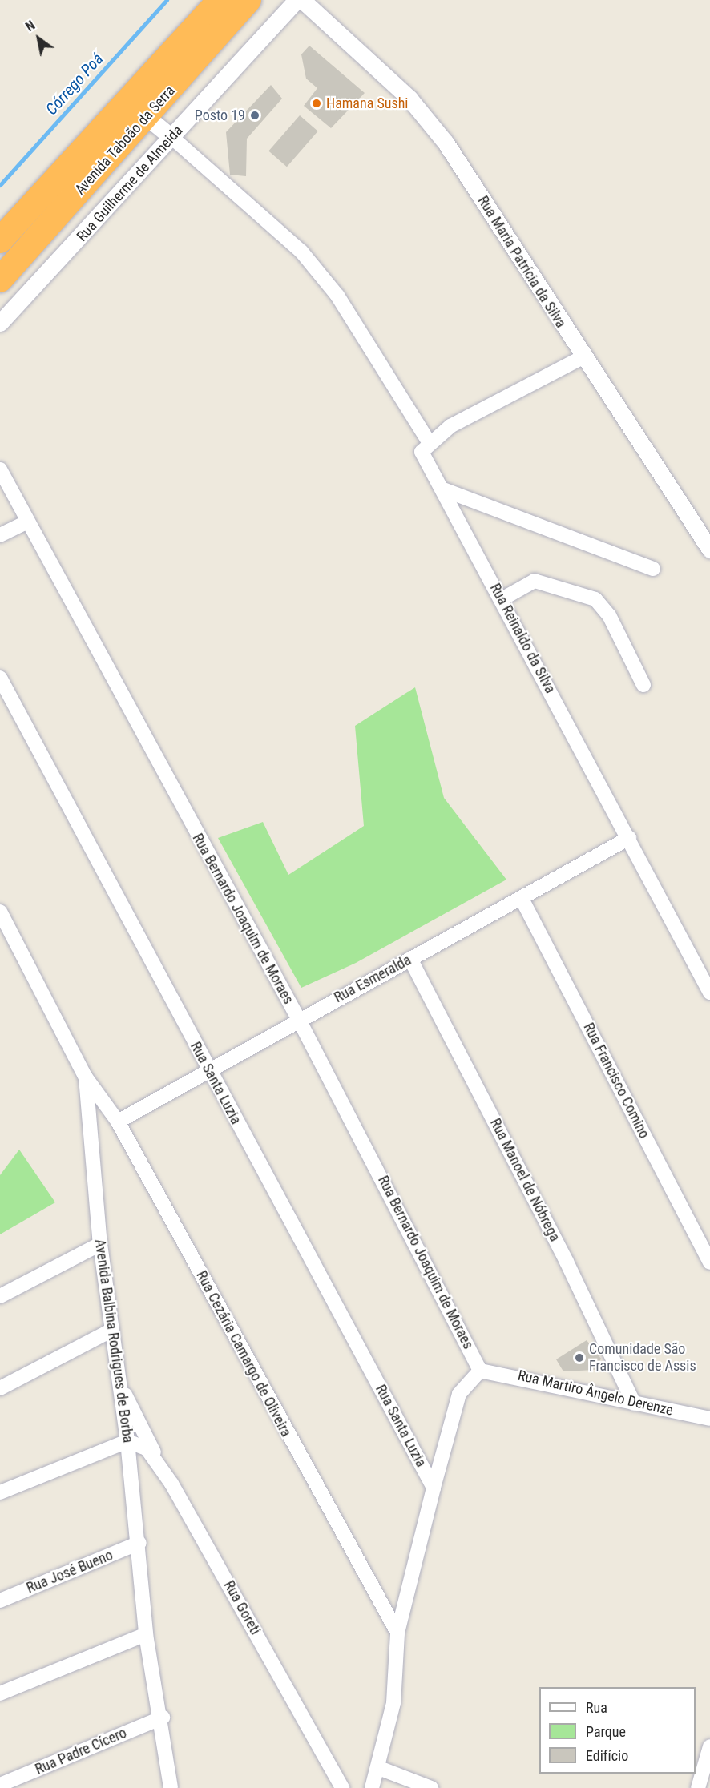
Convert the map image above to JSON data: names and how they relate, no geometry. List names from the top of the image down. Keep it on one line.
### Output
{"streets":{"highway":["Avenida Taboão da Serra"],"street":["Rua Guilherme de Almeida","Rua Maria Patrícia da Silva","Rua Reinaldo da Silva","Rua Bernardo Joaquim de Moraes","Rua Esmeralda","Rua Francisco Comino","Rua Santa Luzia","Rua Manoel de Nóbrega","Avenida Balbina Rodrigues de Borba","Rua Cezária Camargo de Oliveira","Rua Martiro Ângelo Derenze","Rua José Bueno","Rua Goreti","Rua Padre Cícero"]},"crossings":[["Rua Reinaldo da Silva","Rua Esmeralda"],["Rua Bernardo Joaquim de Moraes","Rua Esmeralda"],["Rua Bernardo Joaquim de Moraes","Rua Martiro Ângelo Derenze"],["Rua Esmeralda","Rua Francisco Comino"],["Rua Esmeralda","Rua Santa Luzia"],["Rua Esmeralda","Rua Manoel de Nóbrega"],["Rua Esmeralda","Rua Cezária Camargo de Oliveira"],["Rua Manoel de Nóbrega","Rua Martiro Ângelo Derenze"],["Avenida Balbina Rodrigues de Borba","Rua Cezária Camargo de Oliveira"],["Avenida Balbina Rodrigues de Borba","Rua José Bueno"],["Avenida Balbina Rodrigues de Borba","Rua Goreti"],["Avenida Balbina Rodrigues de Borba","Rua Padre Cícero"]],"water":["Córrego Poá"],"places":["Hamana Sushi","Posto 19","Comunidade São Francisco de Assis"],"legend":["Rua","Parque","Edifício"],"north":"top left"}
